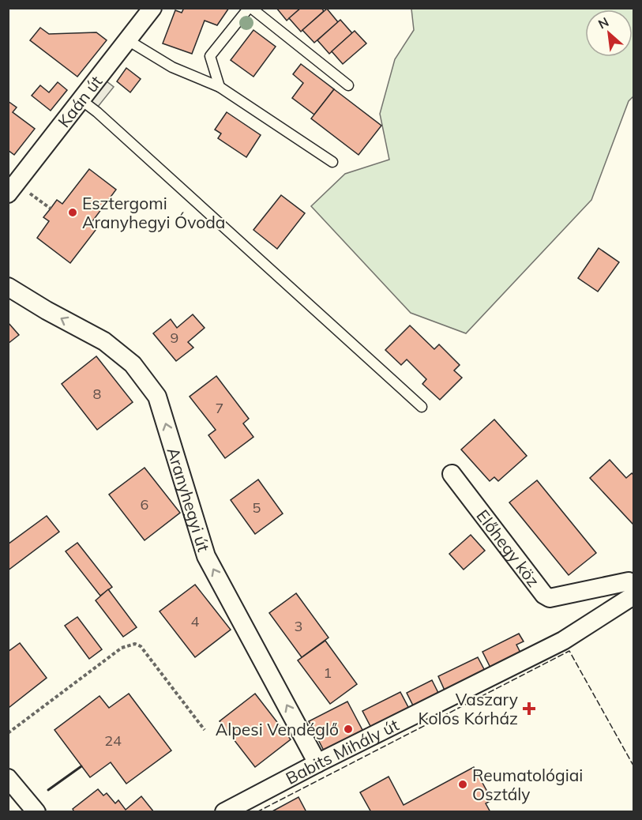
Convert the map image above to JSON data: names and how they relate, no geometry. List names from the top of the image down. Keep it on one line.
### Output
{"streets":{"street":["Kaán út","Aranyhegyi út","Előhegy köz","Babits Mihály út"]},"crossings":[["Aranyhegyi út","Babits Mihály út"]],"one_way":["Aranyhegyi út"],"places":{"other":["Esztergomi Aranyhegyi Óvoda","Alpesi Vendéglő","Reumatológiai Osztály"],"health":["Vaszary Kolos Kórház"]},"house_numbers":["9","8","7","6","5","4","3","1","24"],"north":"top left"}
